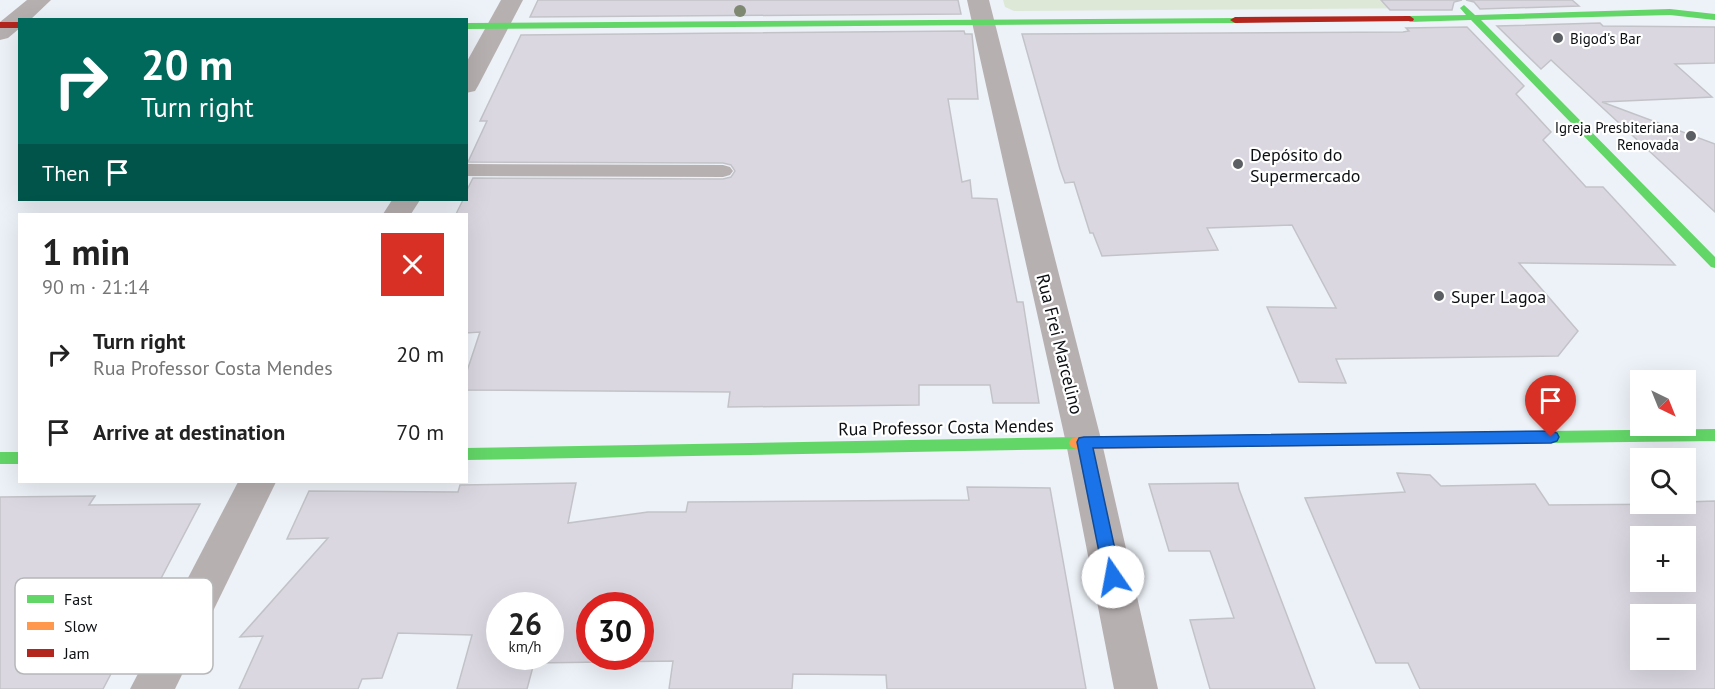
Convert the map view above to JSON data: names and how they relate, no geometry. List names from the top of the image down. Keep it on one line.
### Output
{"streets":{"street":["Rua Frei Marcelino","Rua Professor Costa Mendes"]},"crossings":[["Rua Frei Marcelino","Rua Professor Costa Mendes"]],"places":["Bigod's Bar","Igreja Presbiteriana Renovada","Depósito do Supermercado","Super Lagoa"],"legend":["Fast","Slow","Jam"],"north":"bottom right","page":{"turn":["20 m","Turn right"],"then":"Then","heading":["1 min","90 m · 21:14"],"list":[{"name":"Turn right","note":"Rua Professor Costa Mendes","value":"20 m"},{"name":"Arrive at destination","value":"70 m"}],"map_buttons":["+","−"],"speed":"26 km/h","limit":"30"}}
